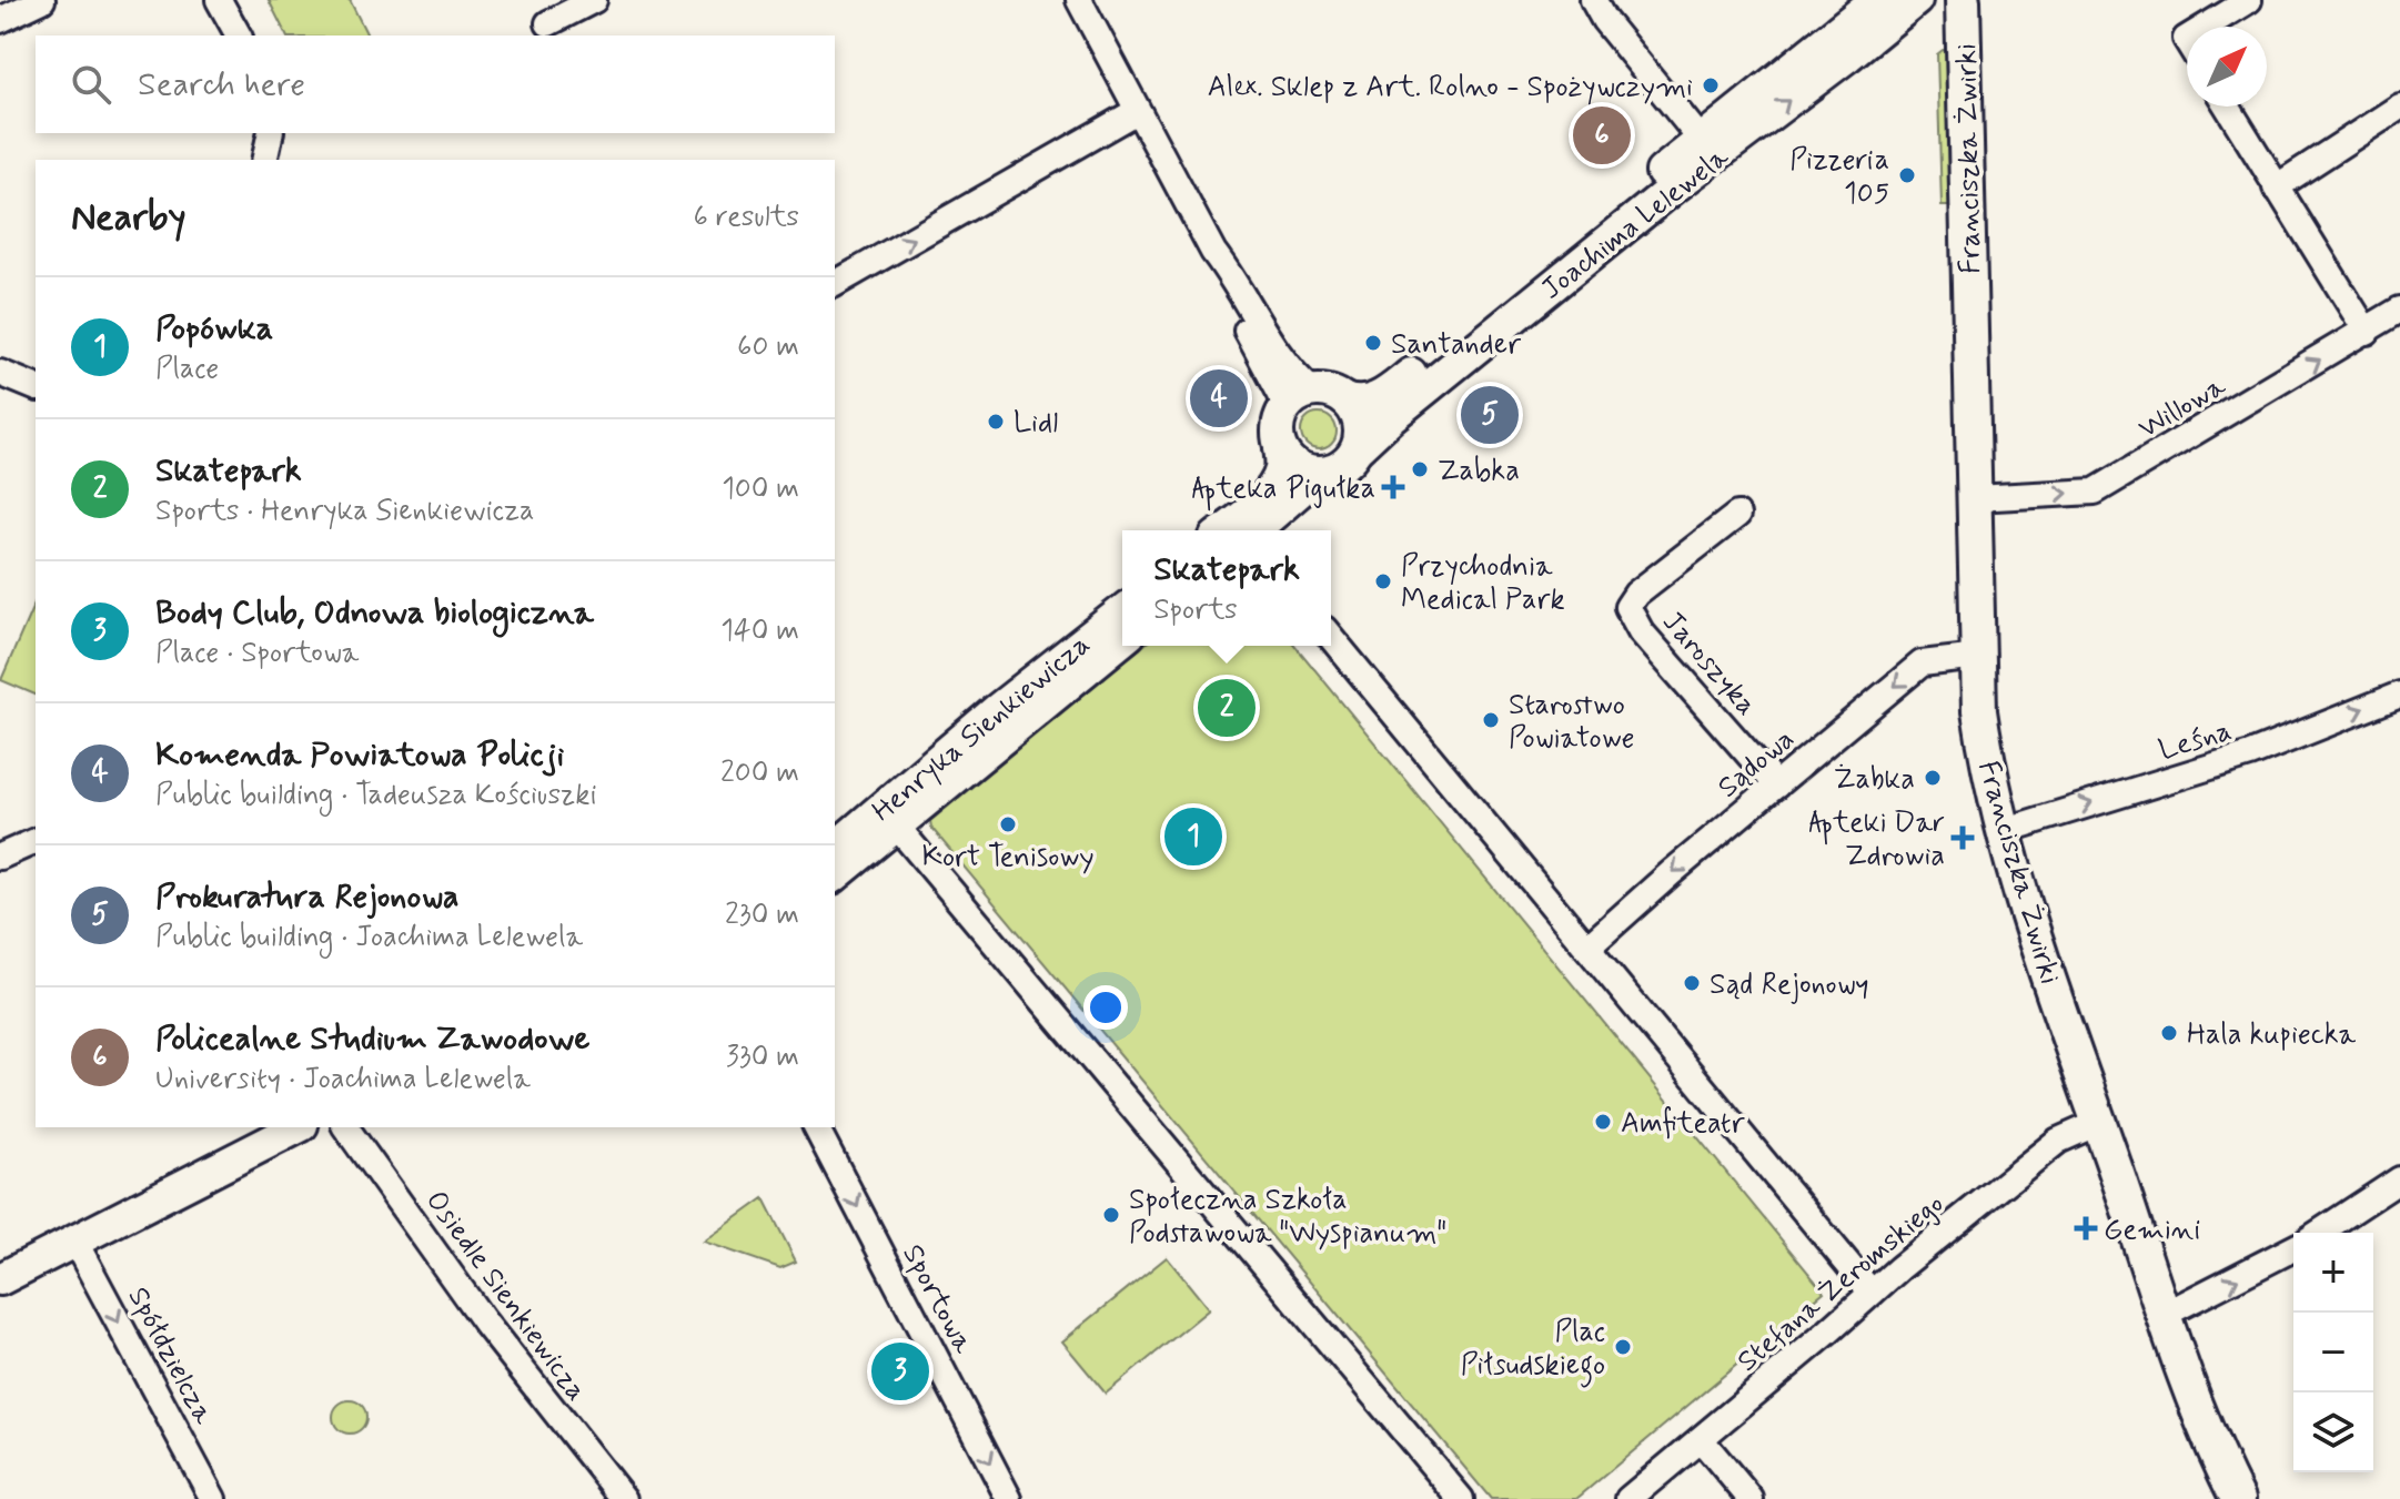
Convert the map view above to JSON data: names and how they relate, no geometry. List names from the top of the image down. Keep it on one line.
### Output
{"streets":{"main road":["Franciszka Żwirki"],"street":["Joachima Lelewela","Willowa","Jaroszyka","Henryka Sienkiewicza","Leśna","Sądowa","Stefana Żeromskiego","Osiedle Sienkiewicza","Sportowa","Spółdzielcza"]},"crossings":[["Franciszka Żwirki","Willowa"],["Franciszka Żwirki","Leśna"],["Franciszka Żwirki","Sądowa"],["Franciszka Żwirki","Stefana Żeromskiego"],["Jaroszyka","Sądowa"]],"one_way":["Willowa","Leśna","Sądowa","Sportowa","Spółdzielcza"],"places":{"other":["Alex. Sklep z Art. Rolno - Spożywczymi","Pizzeria 105","Santander","Lidl","Zabka","Przychodnia Medical Park","Starostwo Powiatowe","Żabka","Kort Tenisowy","Sąd Rejonowy","Hala kupiecka","Amfiteatr","Społeczna Szkoła Podstawowa \"Wyspianum\"","Plac Piłsudskiego"],"health":["Apteka Pigułka","Apteki Dar Zdrowia","Gemini"]},"north":"top right","page":{"search":"Search here","pins":["6","4","5","2","1","3"],"heading":["Nearby","6 results"],"list":[{"mark":"1","name":"Popówka","note":"Place","value":"60 m"},{"mark":"2","name":"Skatepark","note":"Sports · Henryka Sienkiewicza","value":"100 m"},{"mark":"3","name":"Body Club, Odnowa biologiczna","note":"Place · Sportowa","value":"140 m"},{"mark":"4","name":"Komenda Powiatowa Policji","note":"Public building · Tadeusza Kościuszki","value":"200 m"},{"mark":"5","name":"Prokuratura Rejonowa","note":"Public building · Joachima Lelewela","value":"230 m"},{"mark":"6","name":"Policealne Studium Zawodowe","note":"University · Joachima Lelewela","value":"330 m"}],"popup":["Skatepark","Sports"],"map_buttons":["+","−"]}}
